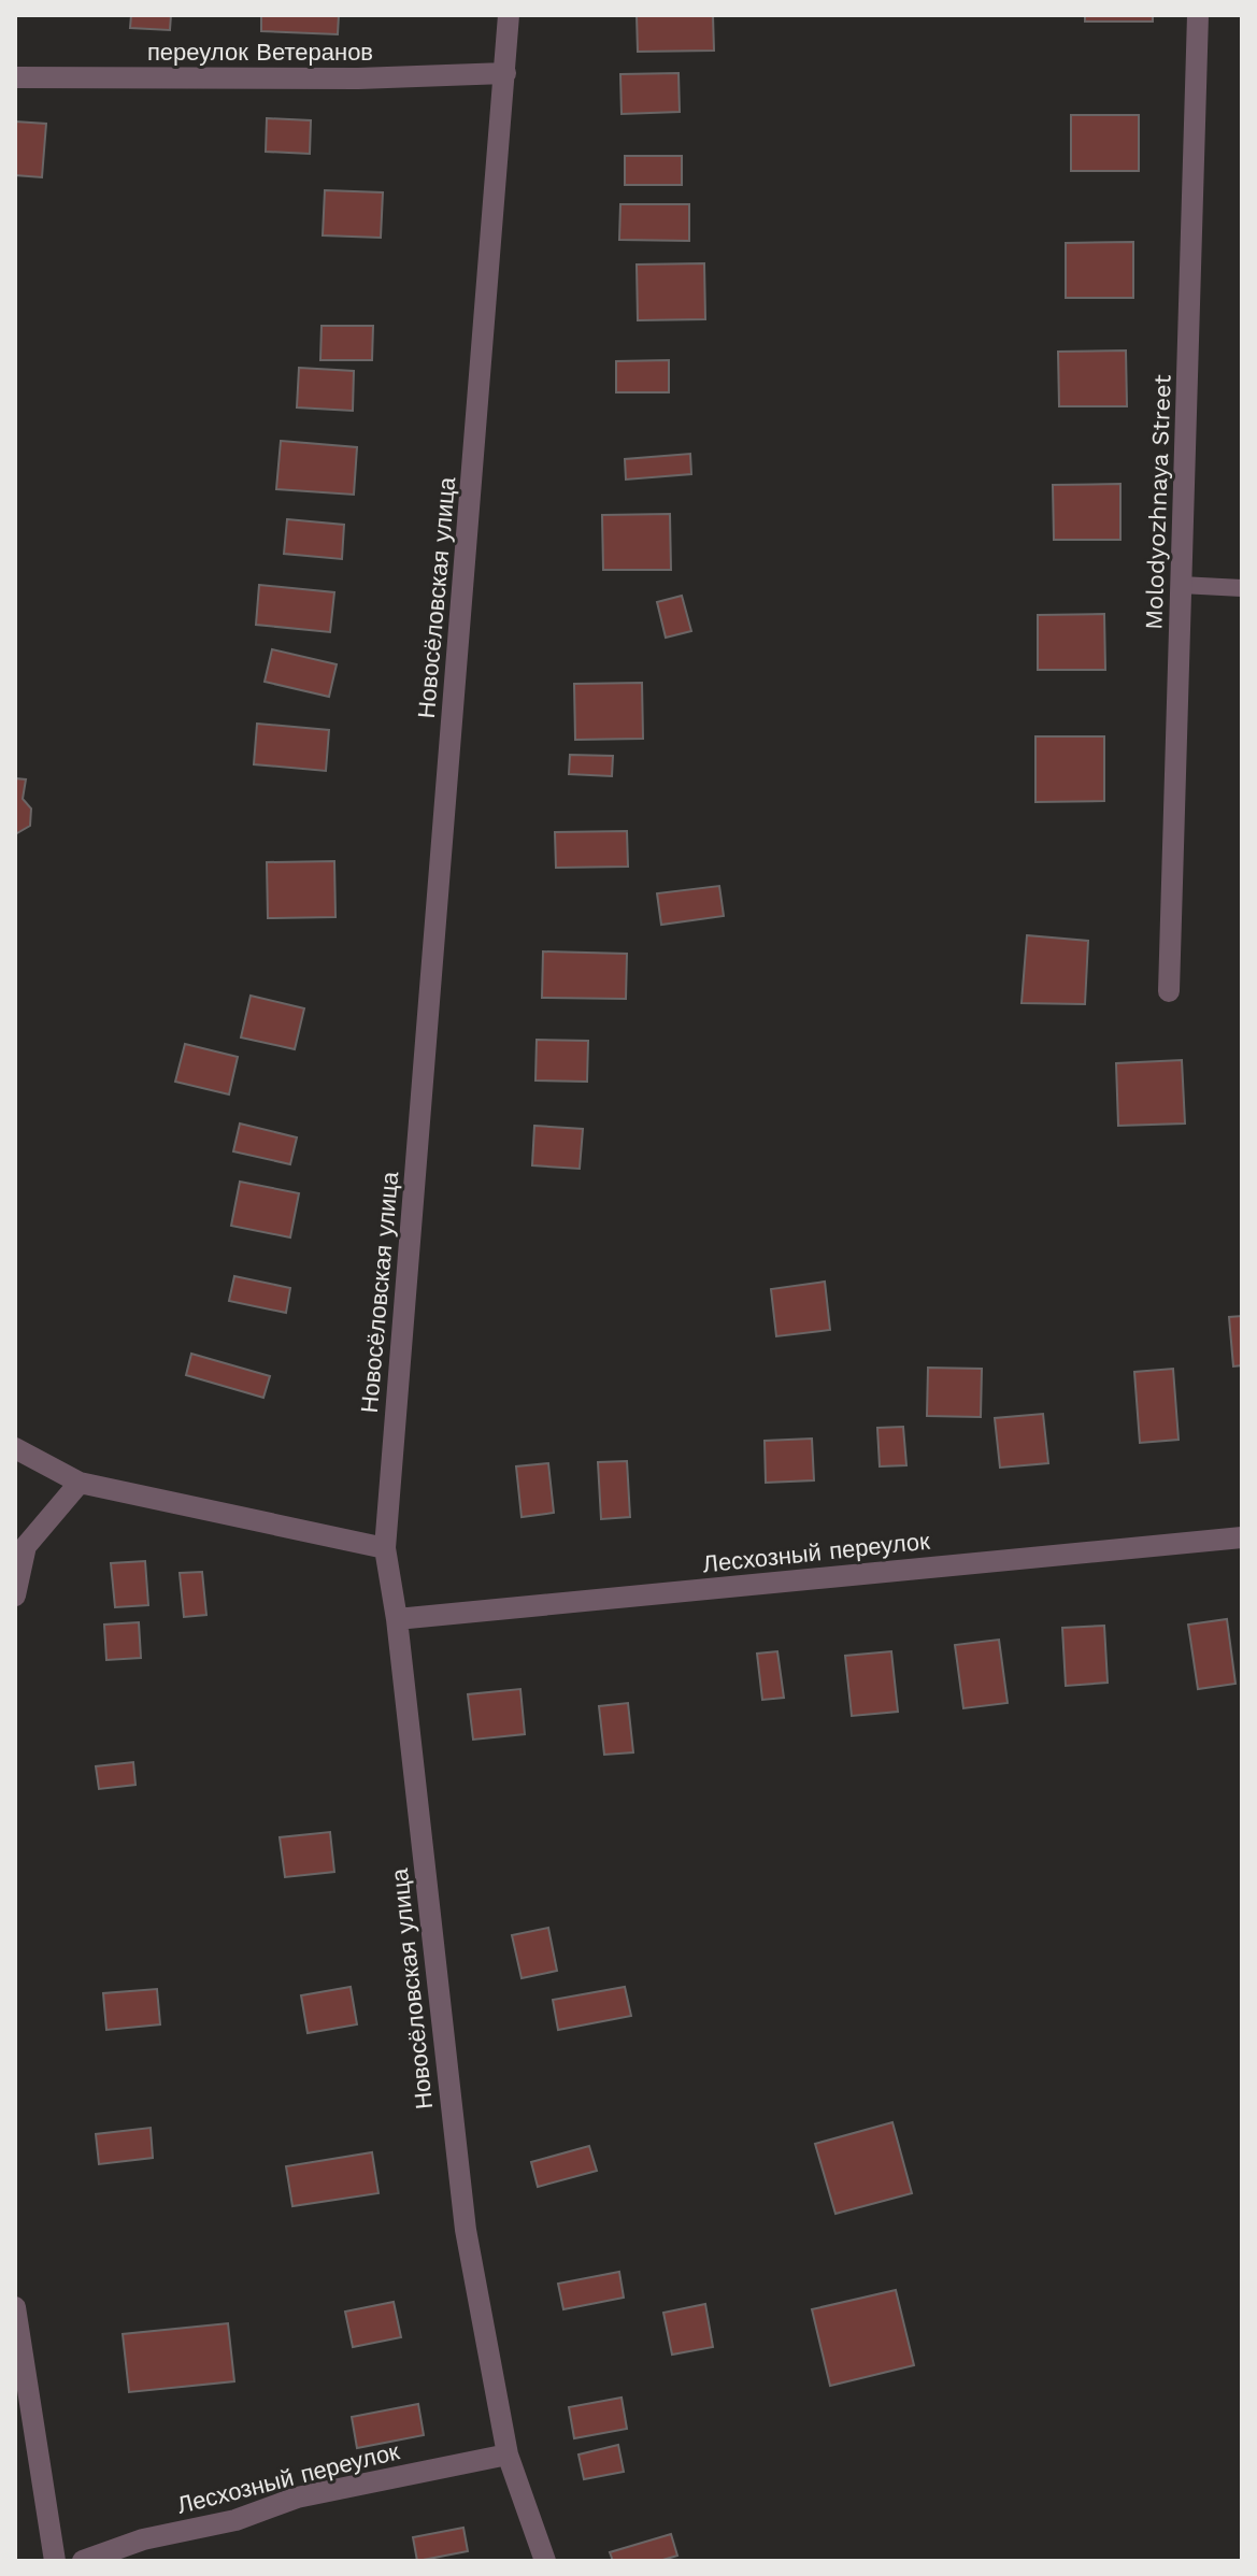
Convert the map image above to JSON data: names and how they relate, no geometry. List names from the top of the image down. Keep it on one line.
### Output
{"streets":{"street":["переулок Ветеранов","Molodyozhnaya Street","Новосёловская улица","Лесхозный переулок"]},"crossings":[["переулок Ветеранов","Новосёловская улица"],["Новосёловская улица","Лесхозный переулок"]]}
